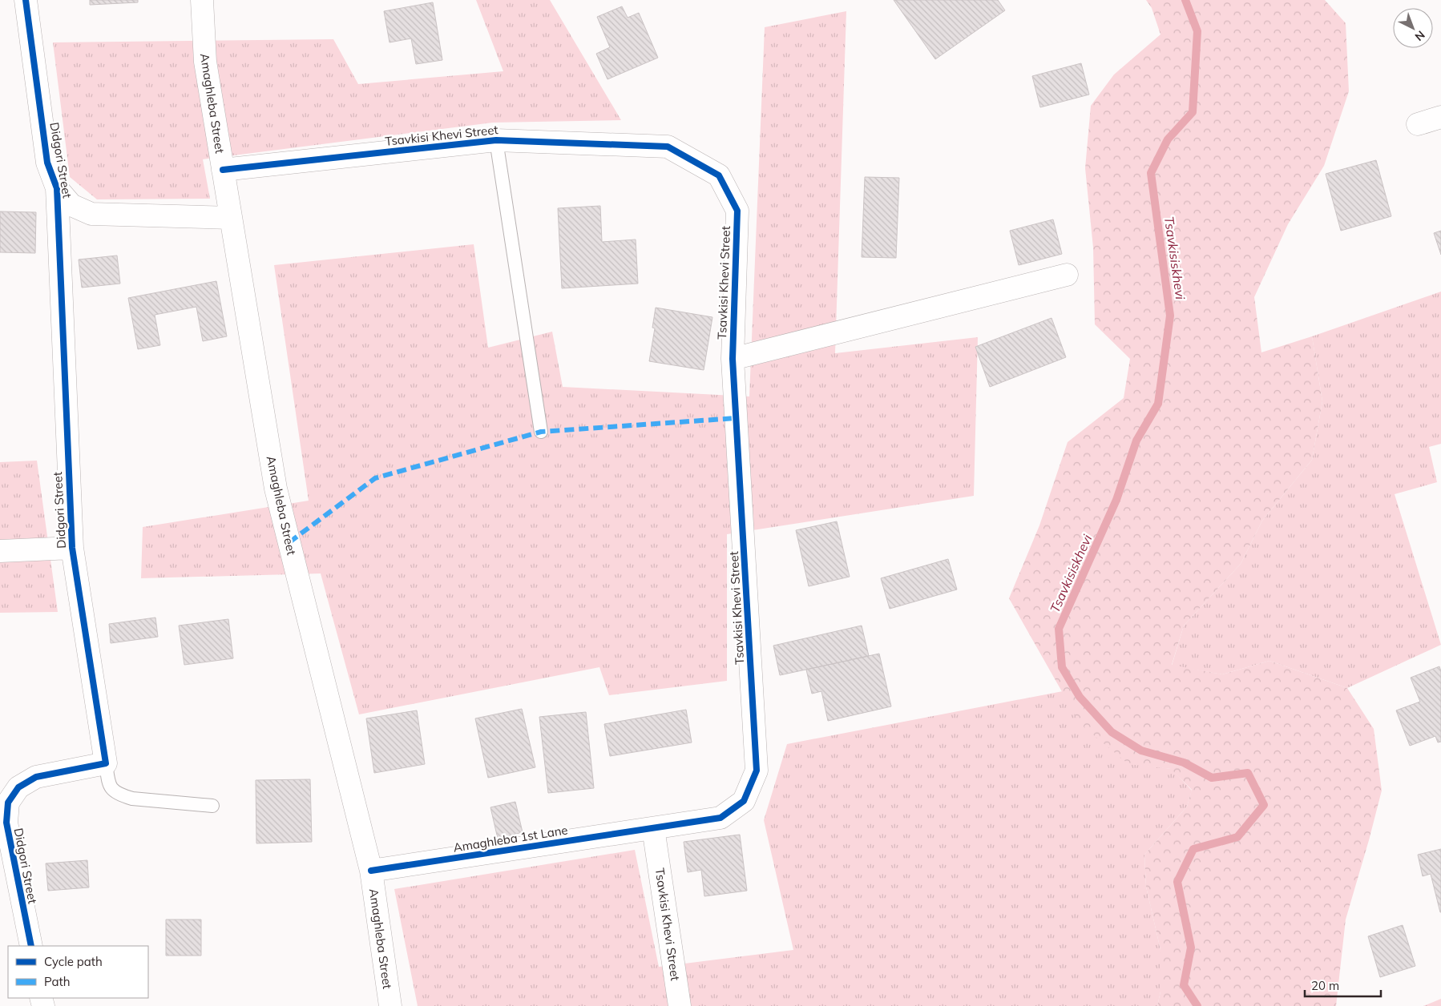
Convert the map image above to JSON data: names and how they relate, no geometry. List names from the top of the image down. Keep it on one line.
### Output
{"streets":{"street":["Amaghleba Street","Tsavkisi Khevi Street","Didgori Street","Amaghleba 1st Lane"]},"crossings":[["Amaghleba Street","Tsavkisi Khevi Street"],["Amaghleba Street","Amaghleba 1st Lane"],["Tsavkisi Khevi Street","Amaghleba 1st Lane"]],"water":["Tsavkisiskhevi"],"legend":["Cycle path","Path"],"scale_bar":"20 m","north":"bottom right"}
